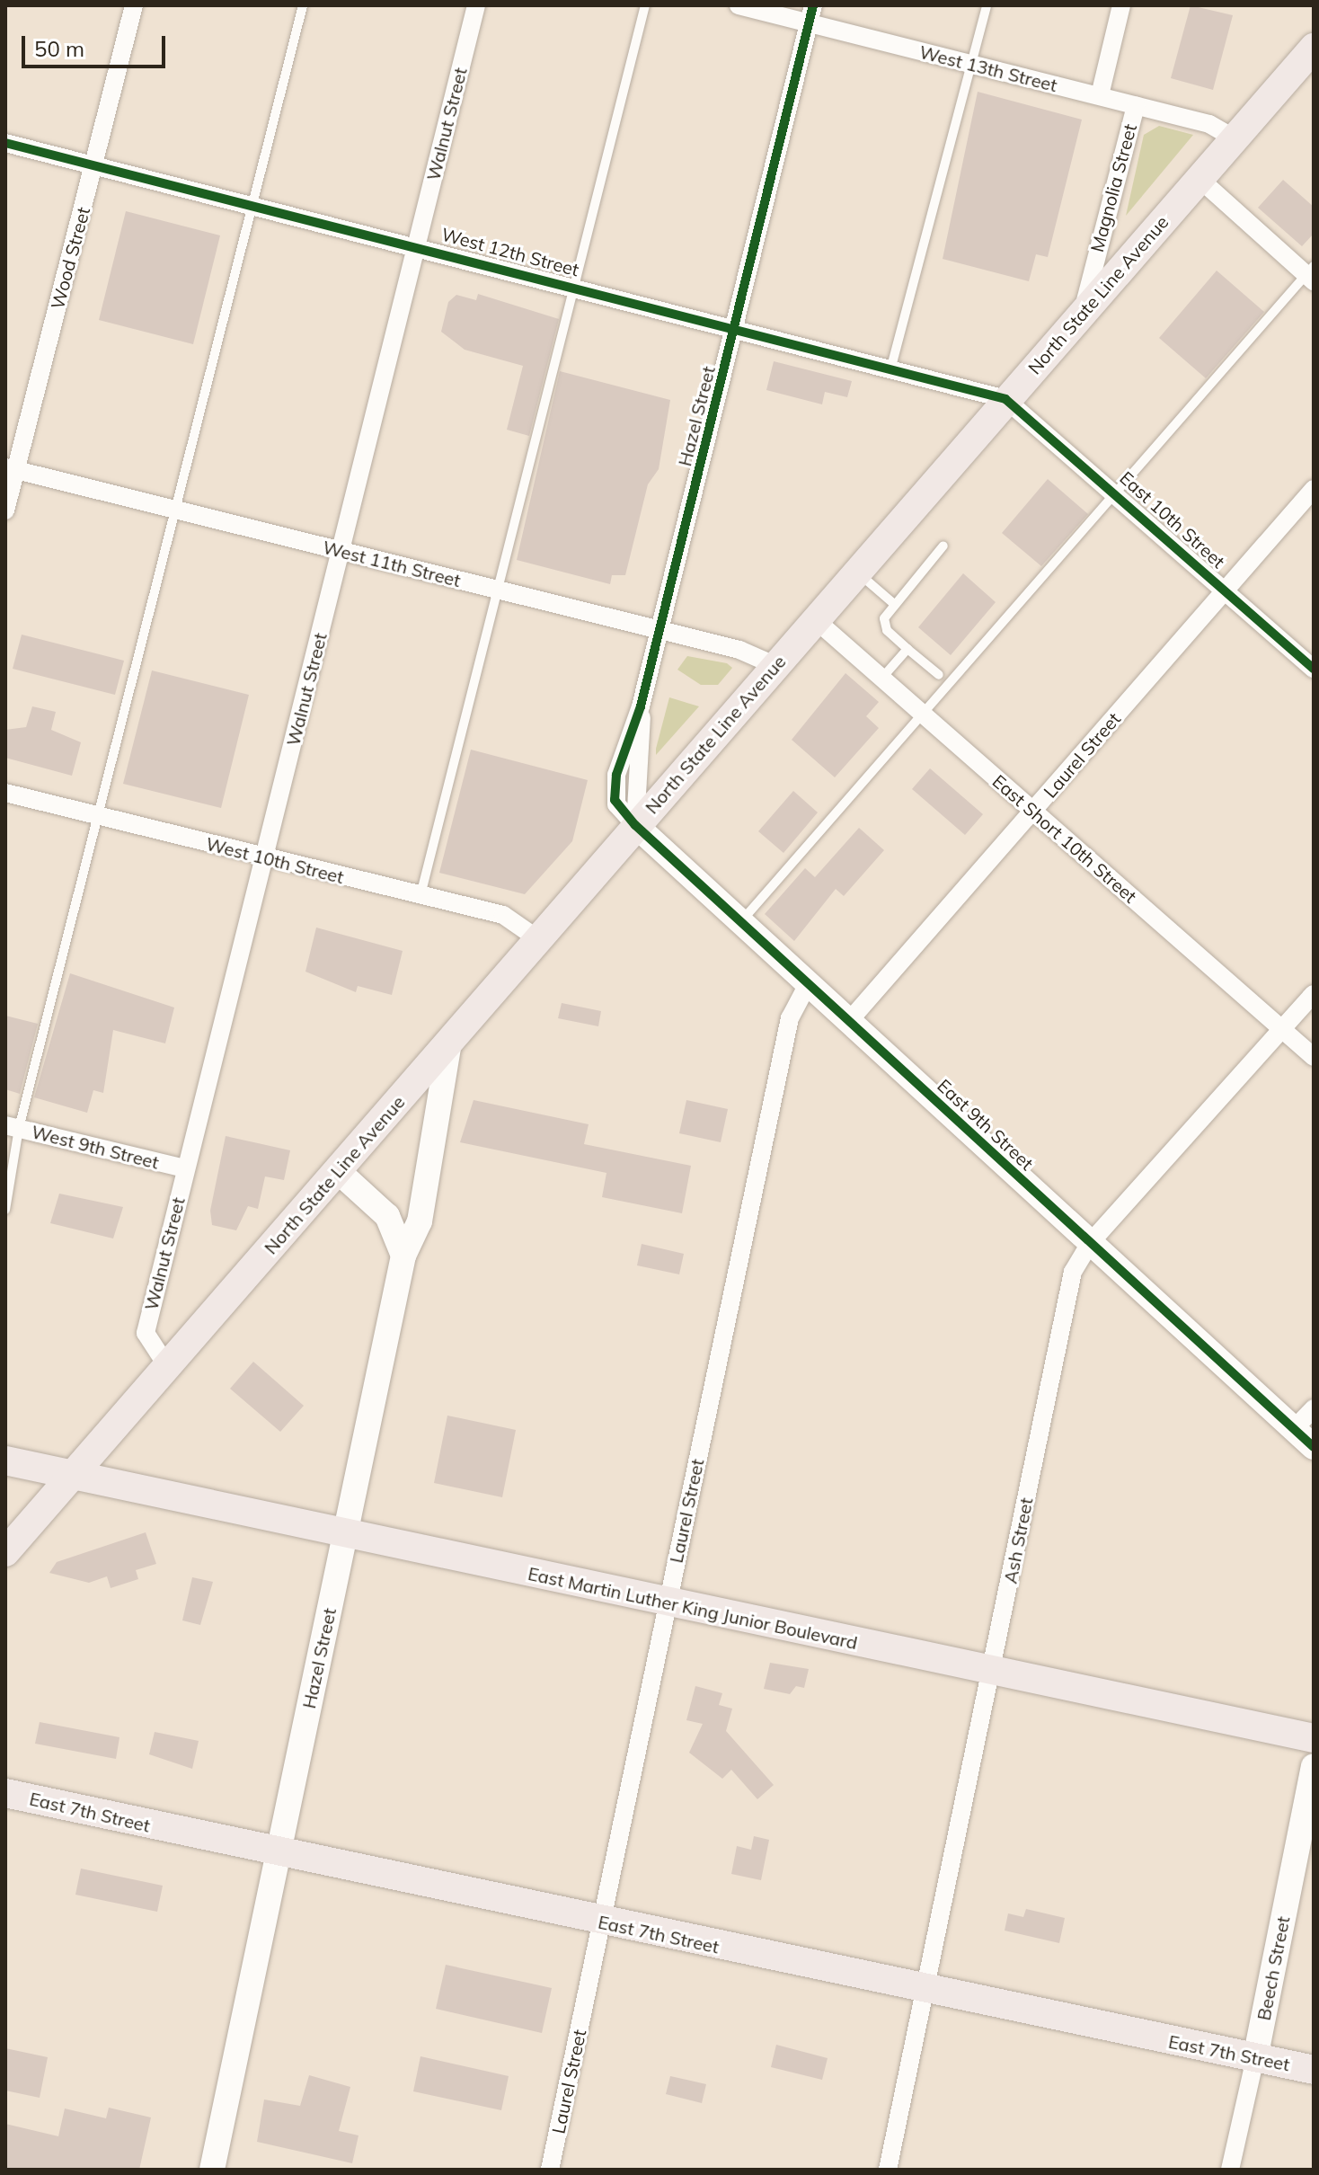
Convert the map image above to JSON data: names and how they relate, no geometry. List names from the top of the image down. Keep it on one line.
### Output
{"streets":{"main road":["North State Line Avenue","East Martin Luther King Junior Boulevard","East 7th Street"],"street":["West 13th Street","Walnut Street","Magnolia Street","West 12th Street","Wood Street","Hazel Street","East 10th Street","West 11th Street","Laurel Street","East Short 10th Street","West 10th Street","East 9th Street","West 9th Street","Ash Street","Beech Street"]},"crossings":[["West 13th Street","Magnolia Street"],["West 13th Street","North State Line Avenue"],["West 13th Street","Hazel Street"],["Walnut Street","West 12th Street"],["Walnut Street","North State Line Avenue"],["Walnut Street","West 11th Street"],["Walnut Street","West 10th Street"],["Walnut Street","West 9th Street"],["Magnolia Street","North State Line Avenue"],["West 12th Street","Wood Street"],["West 12th Street","North State Line Avenue"],["West 12th Street","Hazel Street"],["West 12th Street","East 10th Street"],["Wood Street","West 11th Street"],["North State Line Avenue","Hazel Street"],["North State Line Avenue","East 10th Street"],["North State Line Avenue","West 11th Street"],["North State Line Avenue","East Short 10th Street"],["North State Line Avenue","West 10th Street"],["North State Line Avenue","East 9th Street"],["North State Line Avenue","East Martin Luther King Junior Boulevard"],["Hazel Street","West 11th Street"],["Hazel Street","East 9th Street"],["Hazel Street","East Martin Luther King Junior Boulevard"],["Hazel Street","East 7th Street"],["East 10th Street","Laurel Street"],["Laurel Street","East Short 10th Street"],["Laurel Street","East 9th Street"],["Laurel Street","East Martin Luther King Junior Boulevard"],["Laurel Street","East 7th Street"],["East Short 10th Street","Ash Street"],["East 9th Street","Ash Street"],["Ash Street","East Martin Luther King Junior Boulevard"],["Ash Street","East 7th Street"],["East 7th Street","Beech Street"]],"scale_bar":"50 m"}
